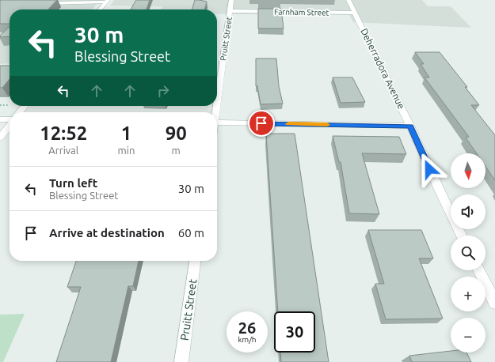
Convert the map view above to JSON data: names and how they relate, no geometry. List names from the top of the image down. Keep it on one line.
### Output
{"streets":{"street":["Farnham Street","Pruitt Street","Deherradora Avenue"]},"crossings":[["Farnham Street","Pruitt Street"],["Farnham Street","Deherradora Avenue"]],"north":"bottom","page":{"turn":["30 m","Blessing Street"],"eta":["12:52","Arrival","1","min","90","m"],"map_buttons":["+","−"],"list":[{"name":"Turn left","note":"Blessing Street","value":"30 m"},{"name":"Arrive at destination","value":"60 m"}],"speed":"26 km/h","limit":"30"}}
